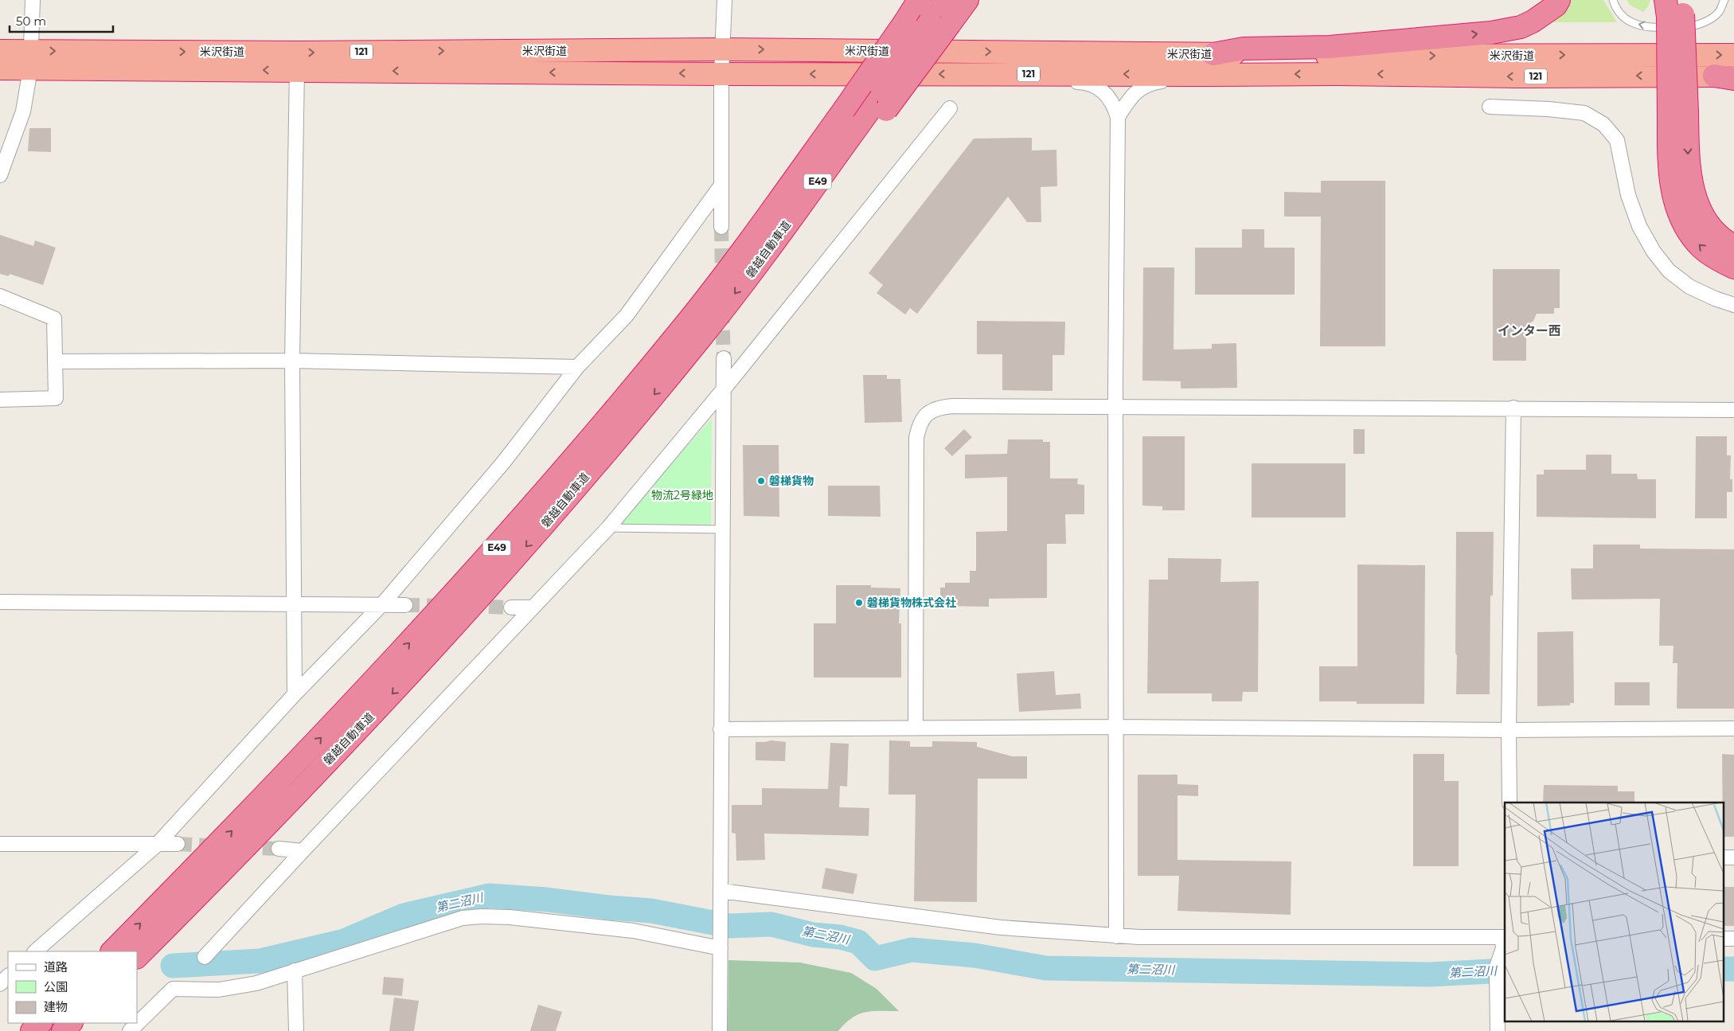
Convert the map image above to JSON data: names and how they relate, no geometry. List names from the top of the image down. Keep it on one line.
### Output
{"streets":{"highway":["米沢街道","121","E49","磐越自動車道"]},"districts":["インター西"],"water":["第二沼川"],"parks":["物流2号緑地"],"places":["磐梯貨物","磐梯貨物株式会社"],"legend":["道路","公園","建物"],"scale_bar":"50 m"}
